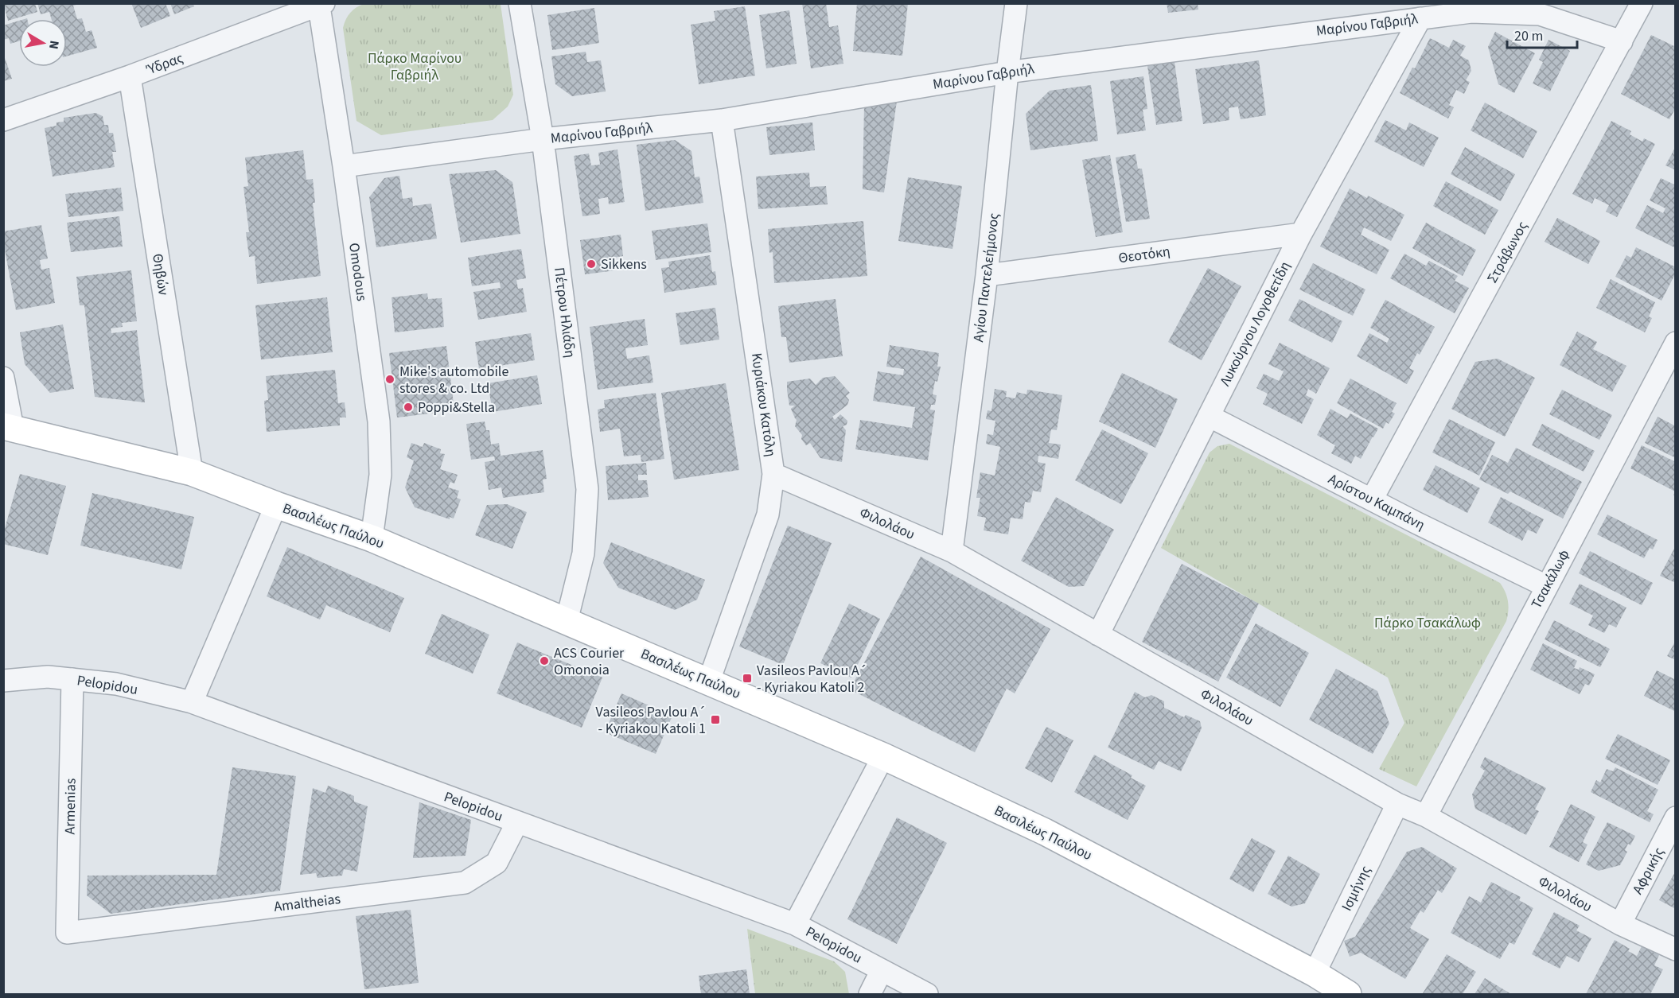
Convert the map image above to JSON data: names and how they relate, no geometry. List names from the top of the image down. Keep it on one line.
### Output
{"streets":{"street":["Μαρίνου Γαβριήλ","Ύδρας","Στράβωνος","Θεοτόκη","Omodous","Θηβών","Αγίου Παντελεήμονος","Πέτρου Ηλιάδη","Λυκούργου Λογοθετίδη","Κυριάκου Κατόλη","Αρίστου Καμπάνη","Φιλολάου","Βασιλέως Παύλου","Τσακάλωφ","Pelopidou","Armenias","Αφρικής","Ισμήνης","Amaltheias"]},"crossings":[["Μαρίνου Γαβριήλ","Στράβωνος"],["Μαρίνου Γαβριήλ","Omodous"],["Μαρίνου Γαβριήλ","Αγίου Παντελεήμονος"],["Μαρίνου Γαβριήλ","Πέτρου Ηλιάδη"],["Μαρίνου Γαβριήλ","Λυκούργου Λογοθετίδη"],["Μαρίνου Γαβριήλ","Κυριάκου Κατόλη"],["Ύδρας","Omodous"],["Ύδρας","Θηβών"],["Στράβωνος","Αρίστου Καμπάνη"],["Θεοτόκη","Αγίου Παντελεήμονος"],["Θεοτόκη","Λυκούργου Λογοθετίδη"],["Omodous","Βασιλέως Παύλου"],["Θηβών","Βασιλέως Παύλου"],["Αγίου Παντελεήμονος","Φιλολάου"],["Πέτρου Ηλιάδη","Βασιλέως Παύλου"],["Λυκούργου Λογοθετίδη","Αρίστου Καμπάνη"],["Λυκούργου Λογοθετίδη","Φιλολάου"],["Κυριάκου Κατόλη","Φιλολάου"],["Κυριάκου Κατόλη","Βασιλέως Παύλου"],["Αρίστου Καμπάνη","Τσακάλωφ"],["Φιλολάου","Τσακάλωφ"],["Φιλολάου","Αφρικής"],["Φιλολάου","Ισμήνης"],["Βασιλέως Παύλου","Ισμήνης"],["Pelopidou","Armenias"],["Pelopidou","Amaltheias"],["Armenias","Amaltheias"]],"parks":["Πάρκο Μαρίνου Γαβριήλ","Πάρκο Τσακάλωφ"],"places":{"other":["Sikkens","Mike's automobile stores & co. Ltd","Poppi&Stella","ACS Courier Omonoia"],"transit":["Vasileos Pavlou A´ - Kyriakou Katoli 2","Vasileos Pavlou A´ - Kyriakou Katoli 1"]},"scale_bar":"20 m","north":"right"}
